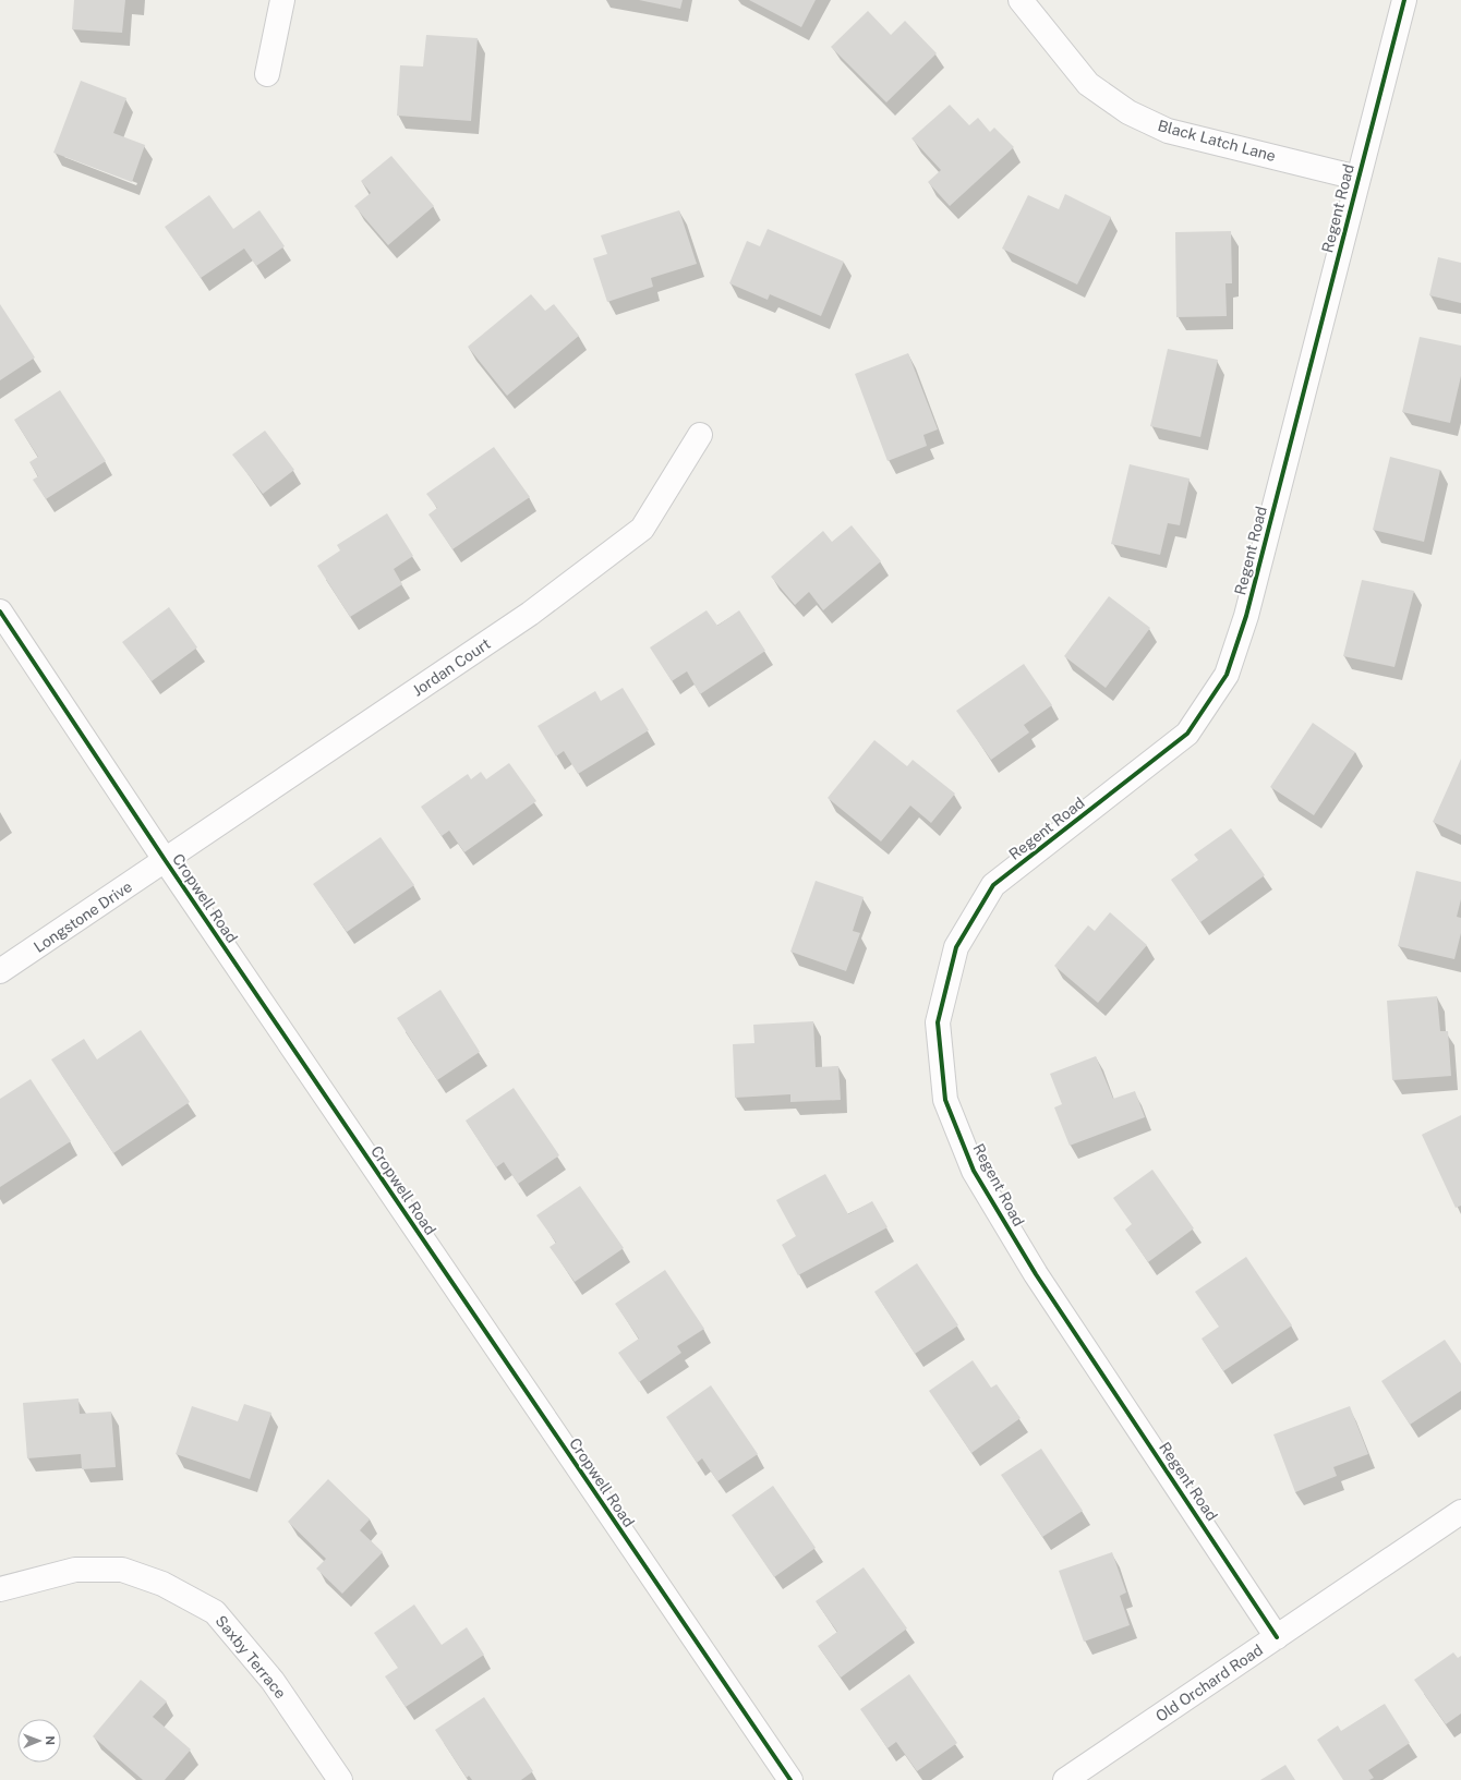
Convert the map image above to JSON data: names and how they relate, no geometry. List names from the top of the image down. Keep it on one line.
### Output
{"streets":{"street":["Black Latch Lane","Regent Road","Jordan Court","Cropwell Road","Longstone Drive","Saxby Terrace","Old Orchard Road"]},"crossings":[["Black Latch Lane","Regent Road"],["Regent Road","Old Orchard Road"],["Jordan Court","Cropwell Road"],["Jordan Court","Longstone Drive"],["Cropwell Road","Longstone Drive"]],"north":"right"}
